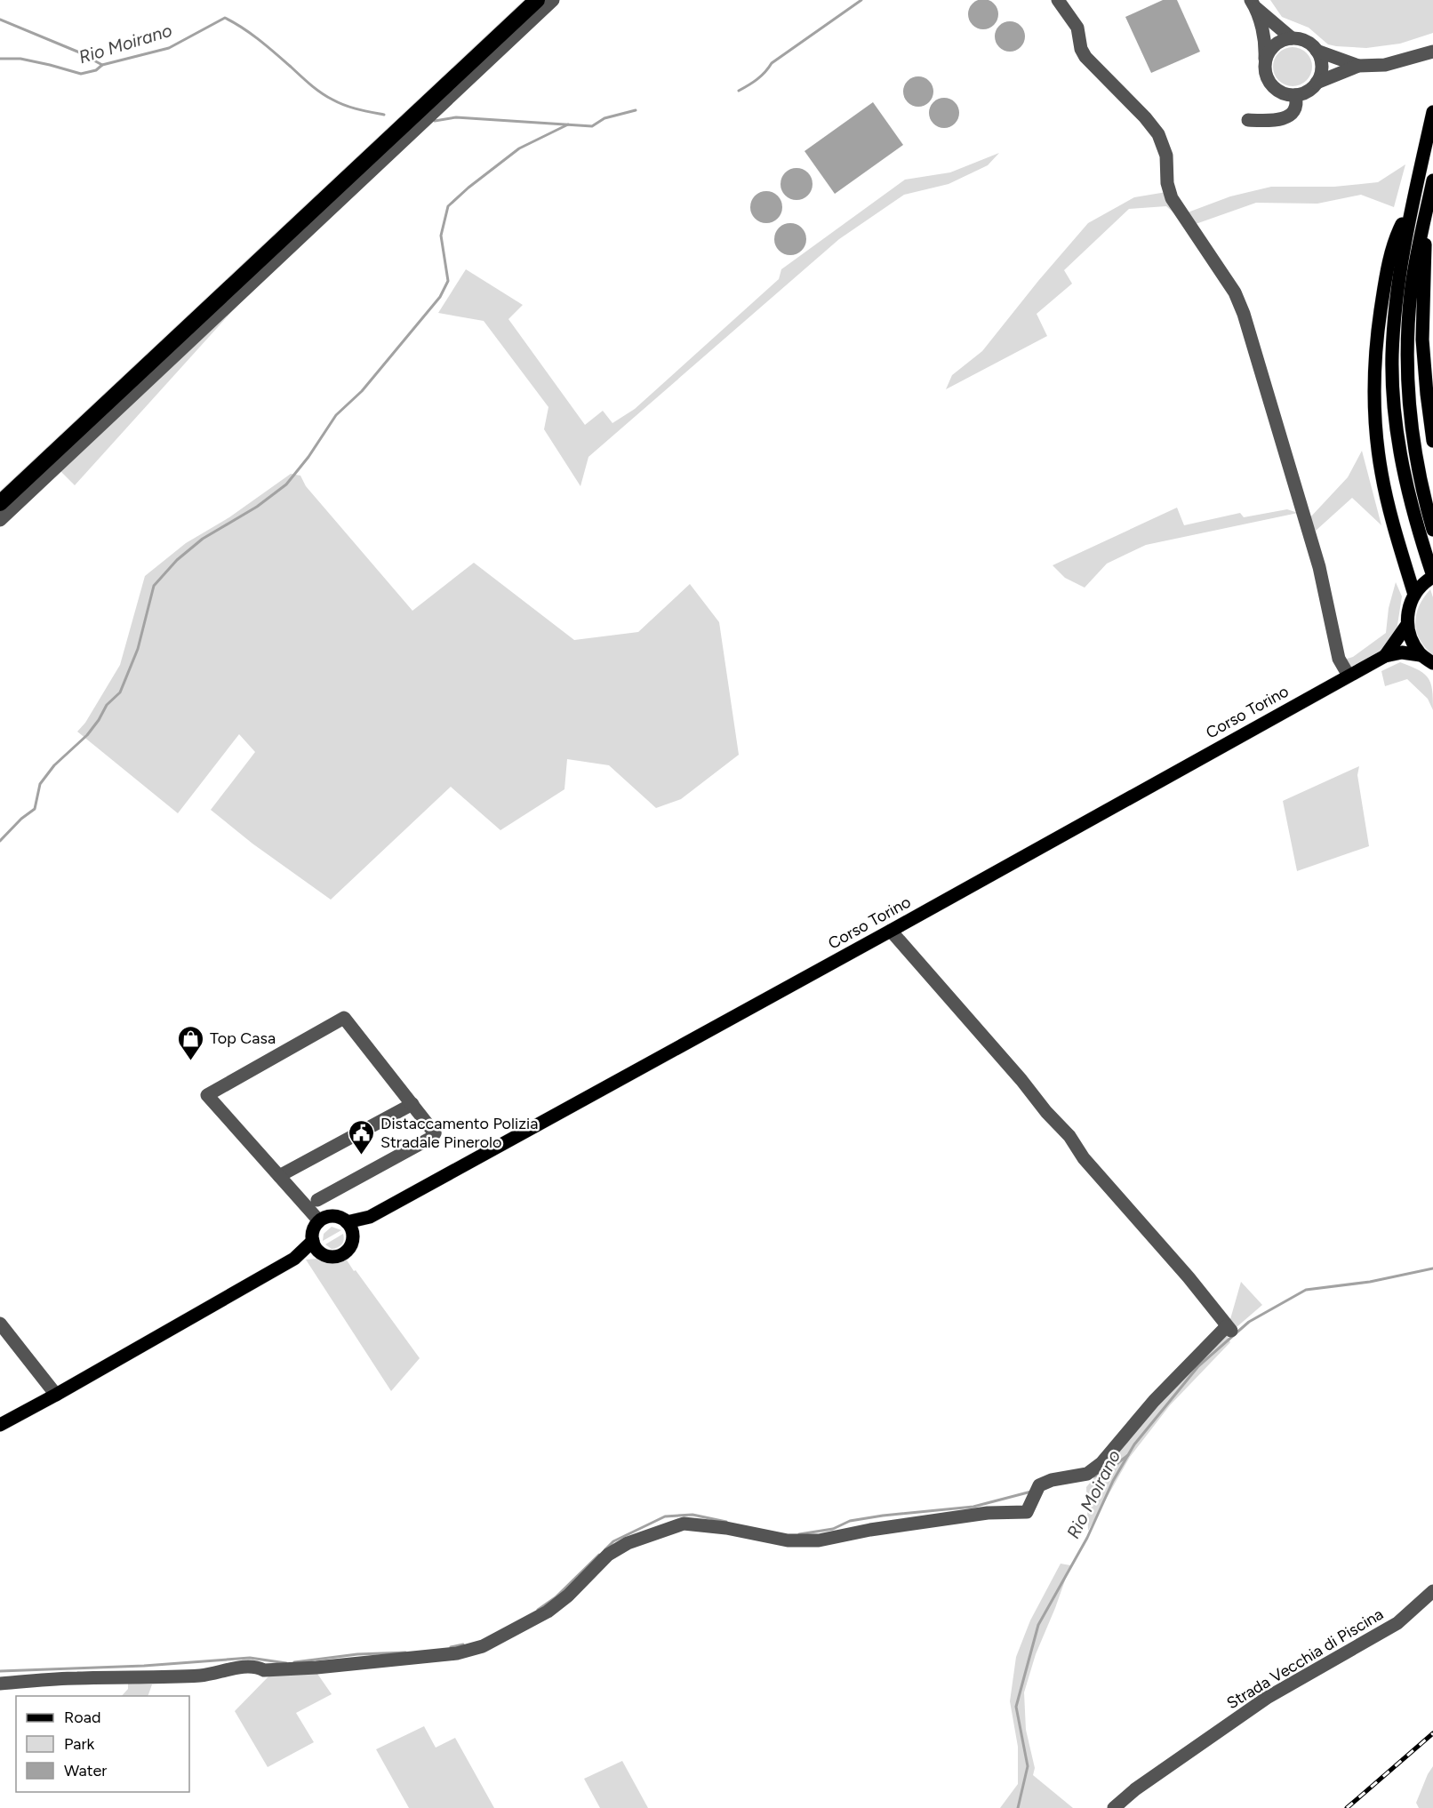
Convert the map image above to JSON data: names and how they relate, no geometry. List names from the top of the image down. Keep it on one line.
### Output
{"streets":{"main road":["Corso Torino"],"street":["Strada Vecchia di Piscina"]},"water":["Rio Moirano"],"places":{"shop":["Top Casa"],"public building":["Distaccamento Polizia Stradale Pinerolo"]},"legend":["Road","Park","Water"]}
